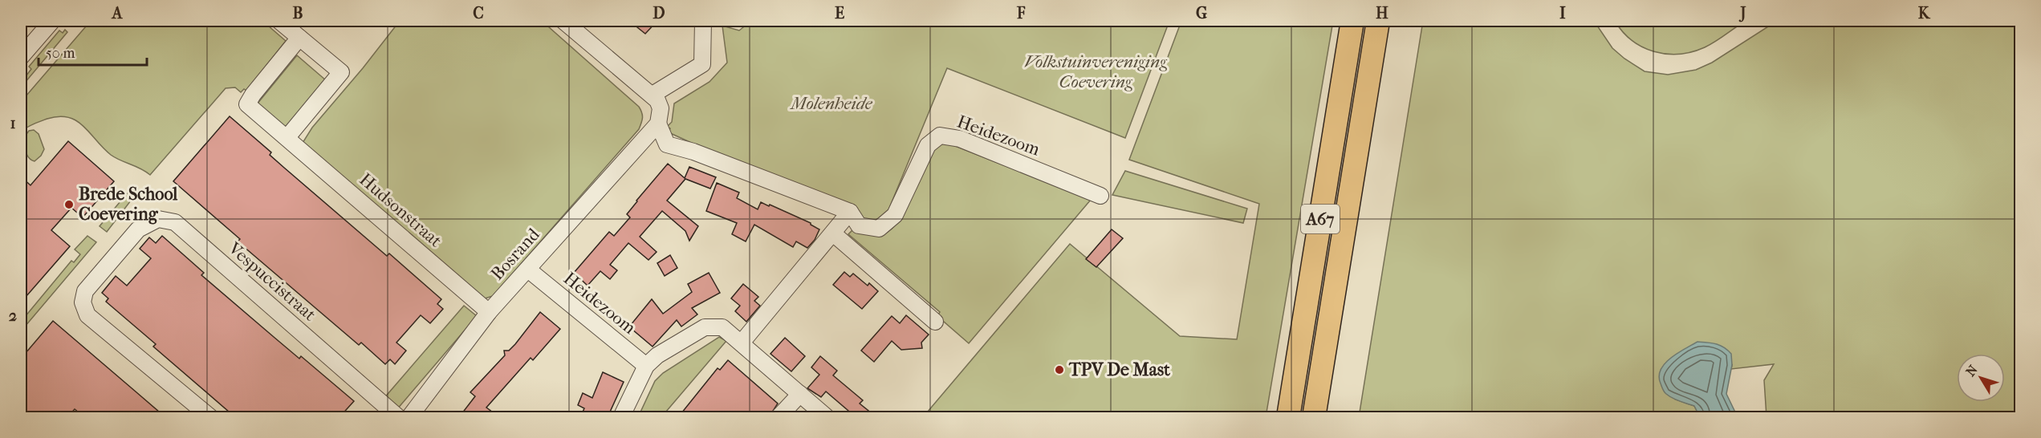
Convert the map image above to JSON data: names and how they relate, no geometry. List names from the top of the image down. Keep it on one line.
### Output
{"streets":{"highway":["A67"],"street":["Heidezoom","Hudsonstraat","Bosrand","Vespuccistraat"]},"crossings":[["Heidezoom","Bosrand"],["Hudsonstraat","Bosrand"]],"parks":["Volkstuinvereniging Coevering","Molenheide"],"places":["Brede School Coevering","TPV De Mast"],"scale_bar":"50 m","north":"top left","grid":{"columns":["A","B","C","D","E","F","G","H","I","J","K"],"rows":["1","2"]}}
